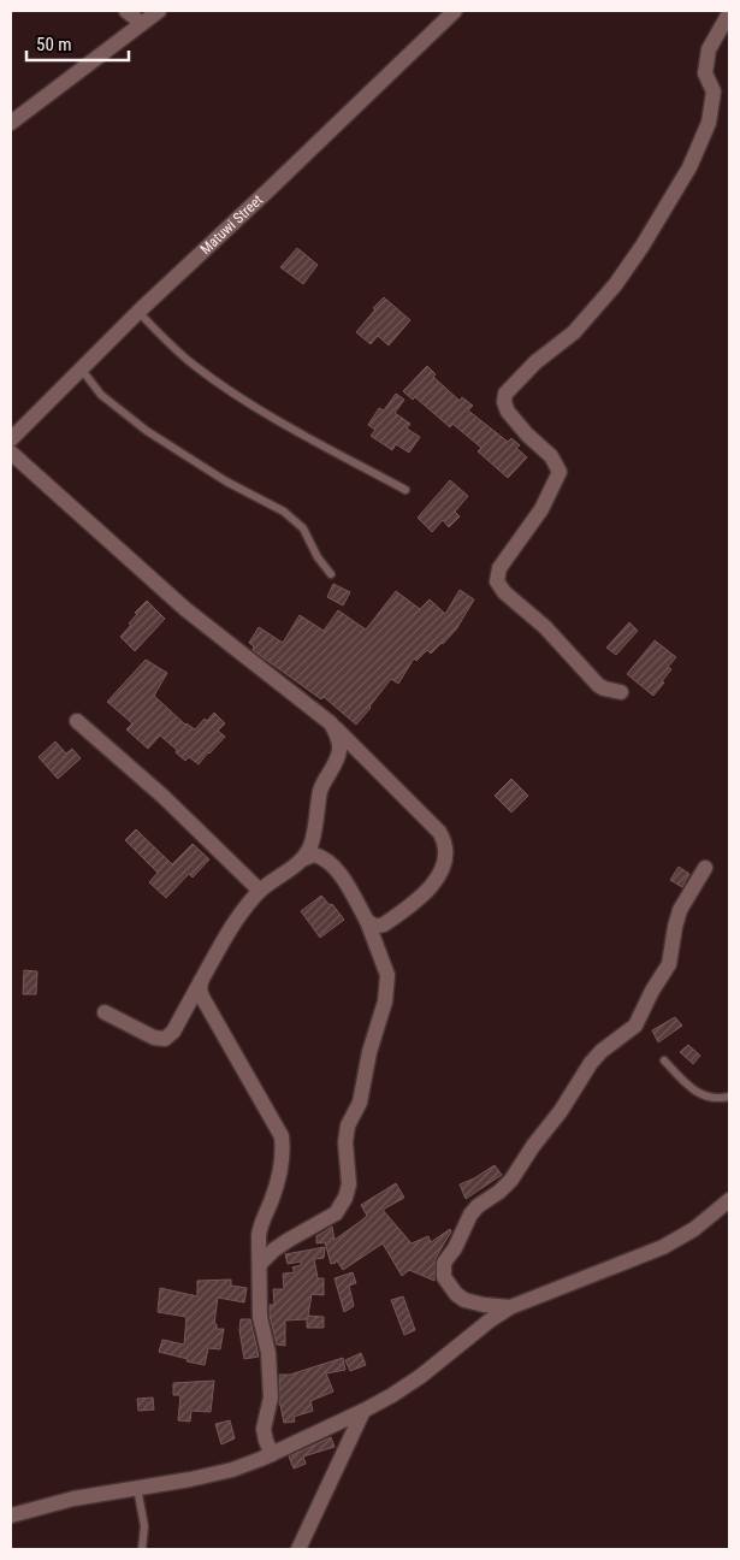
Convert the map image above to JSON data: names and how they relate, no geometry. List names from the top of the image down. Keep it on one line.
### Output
{"streets":{"street":["Matuwi Street"]},"scale_bar":"50 m"}
